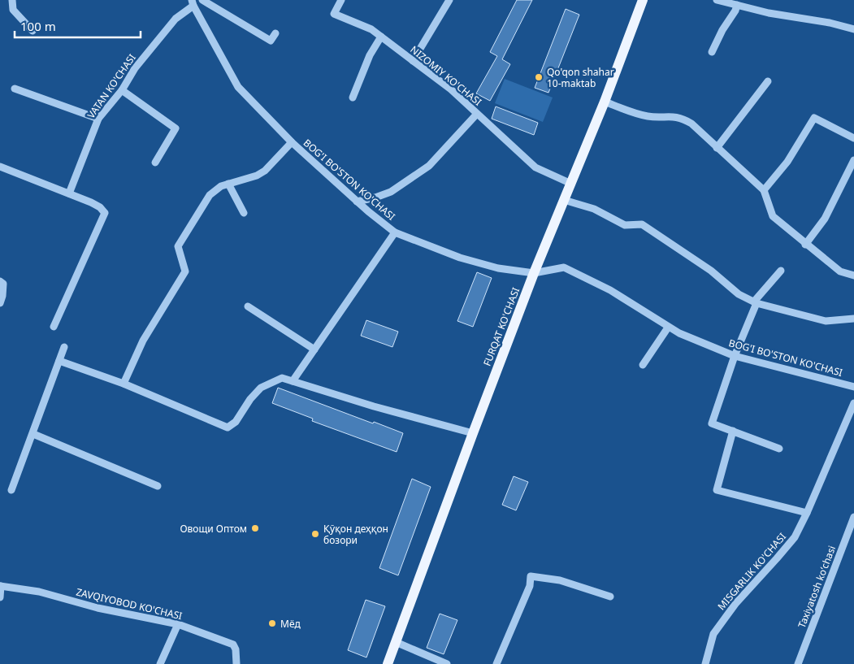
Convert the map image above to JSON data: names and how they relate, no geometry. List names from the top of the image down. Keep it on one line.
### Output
{"streets":{"main road":["FURQAT KO'CHASI"],"street":["NIZOMIY KO'CHASI","VATAN KO'CHASI","BOG'I BO'STON KO'CHASI","MISGARLIK KO'CHASI","Taxiyatosh koʻchasi","ZAVQIYOBOD KO'CHASI"]},"crossings":[["NIZOMIY KO'CHASI","FURQAT KO'CHASI"],["VATAN KO'CHASI","BOG'I BO'STON KO'CHASI"],["BOG'I BO'STON KO'CHASI","FURQAT KO'CHASI"]],"places":["Qo'qon shahar 10-maktab","Овощи Оптом","Қўқон деҳқон бозори","Мёд"],"scale_bar":"100 m"}
